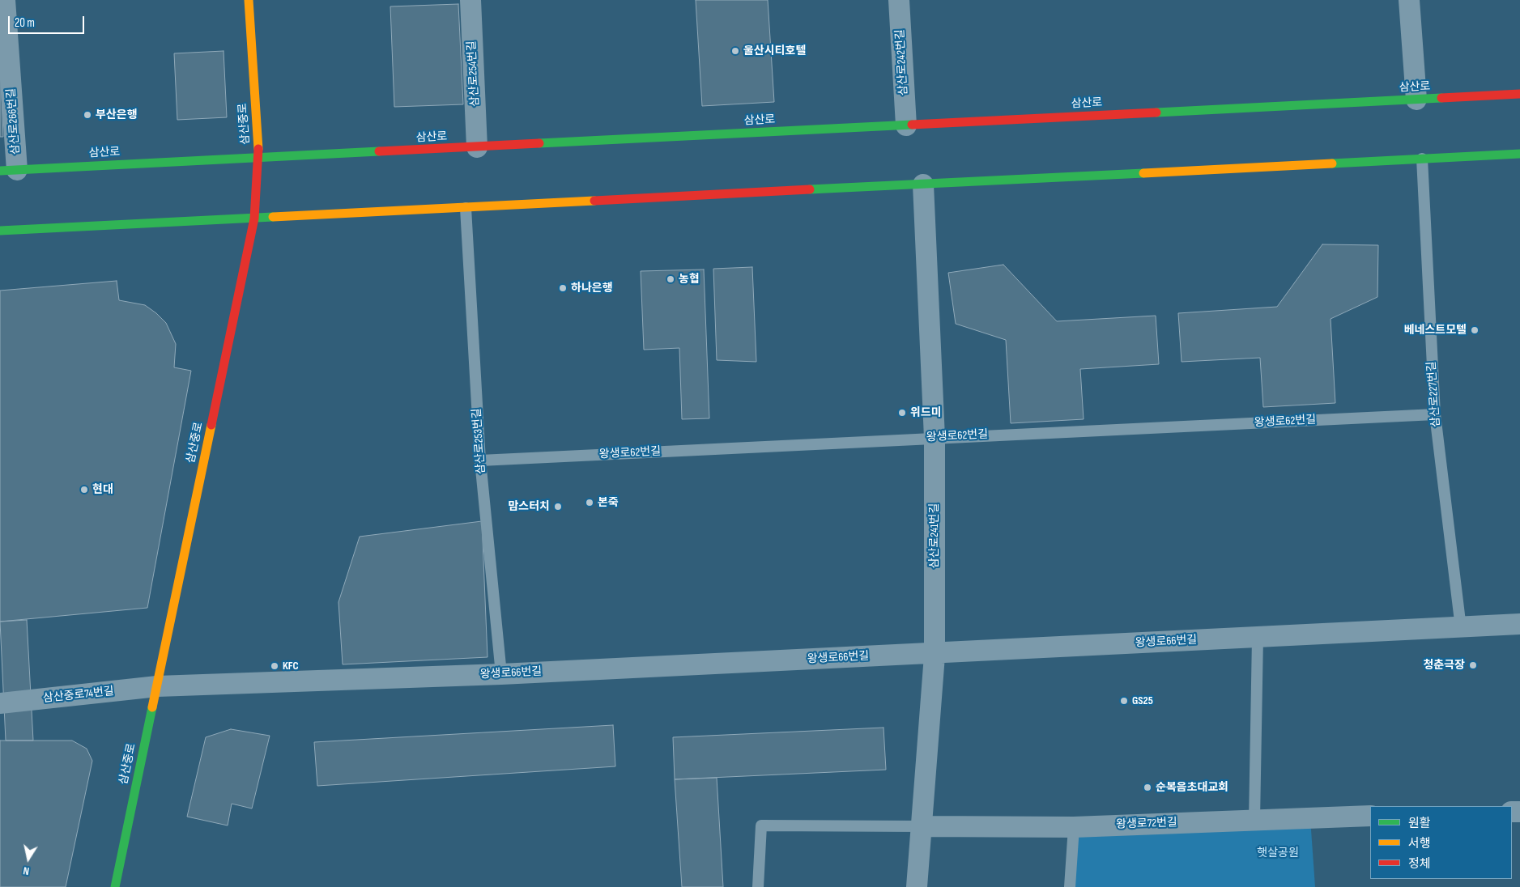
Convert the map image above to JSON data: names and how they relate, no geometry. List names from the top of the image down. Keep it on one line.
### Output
{"streets":{"main road":["삼산로","삼산중로"],"street":["삼산로242번길","삼산로254번길","삼산로266번길","삼산로241번길","왕생로66번길","삼산중로74번길","왕생로72번길"],"lane":["삼산로227번길","왕생로62번길","삼산로253번길"]},"crossings":[["삼산로242번길","삼산로"],["삼산로254번길","삼산로"],["삼산로","삼산로266번길"],["삼산로","삼산중로"],["삼산중로","왕생로66번길"],["삼산중로","삼산중로74번길"],["삼산로227번길","왕생로62번길"],["삼산로227번길","왕생로66번길"],["왕생로62번길","삼산로253번길"],["왕생로62번길","삼산로241번길"],["삼산로253번길","왕생로66번길"],["삼산로241번길","왕생로66번길"],["삼산로241번길","왕생로72번길"],["왕생로66번길","삼산중로74번길"]],"parks":["햇살공원"],"places":["울산시티호텔","부산은행","농협","하나은행","베네스트모텔","위드미","현대","본죽","맘스터치","청춘극장","KFC","GS25","순복음초대교회"],"legend":["원활","서행","정체"],"scale_bar":"20 m","north":"bottom"}
